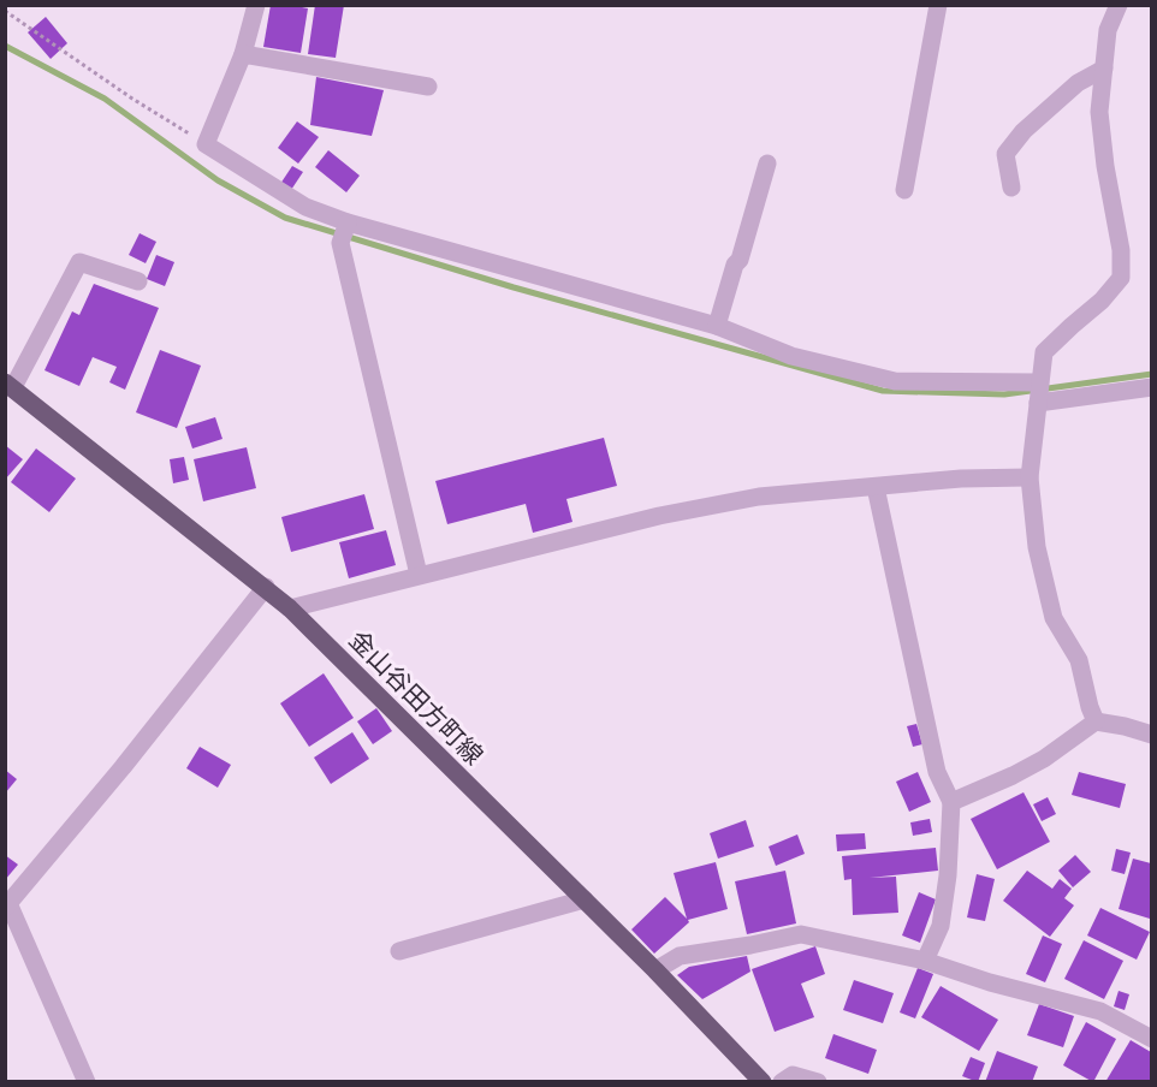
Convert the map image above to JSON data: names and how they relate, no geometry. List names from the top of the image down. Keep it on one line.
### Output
{"streets":{"main road":["金山谷田方町線"]}}
